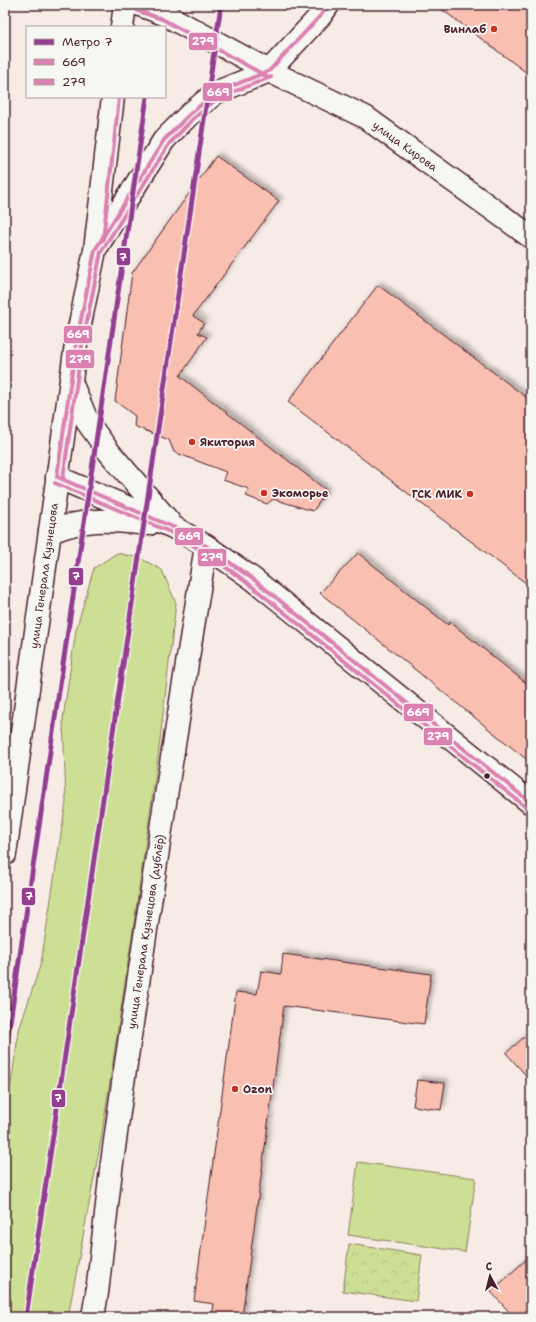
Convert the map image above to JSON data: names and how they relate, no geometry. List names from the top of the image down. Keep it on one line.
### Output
{"streets":{"street":["улица Кирова","улица Генерала Кузнецова","улица Генерала Кузнецова (дублёр)"]},"crossings":[["улица Кирова","улица Генерала Кузнецова"]],"places":["Винлаб","Якитория","Экоморье","ГСК МИК","Ozon"],"lines":["metro line 7","transit line 669","transit line 279"],"legend":["Метро 7","669","279"],"north":"top"}
